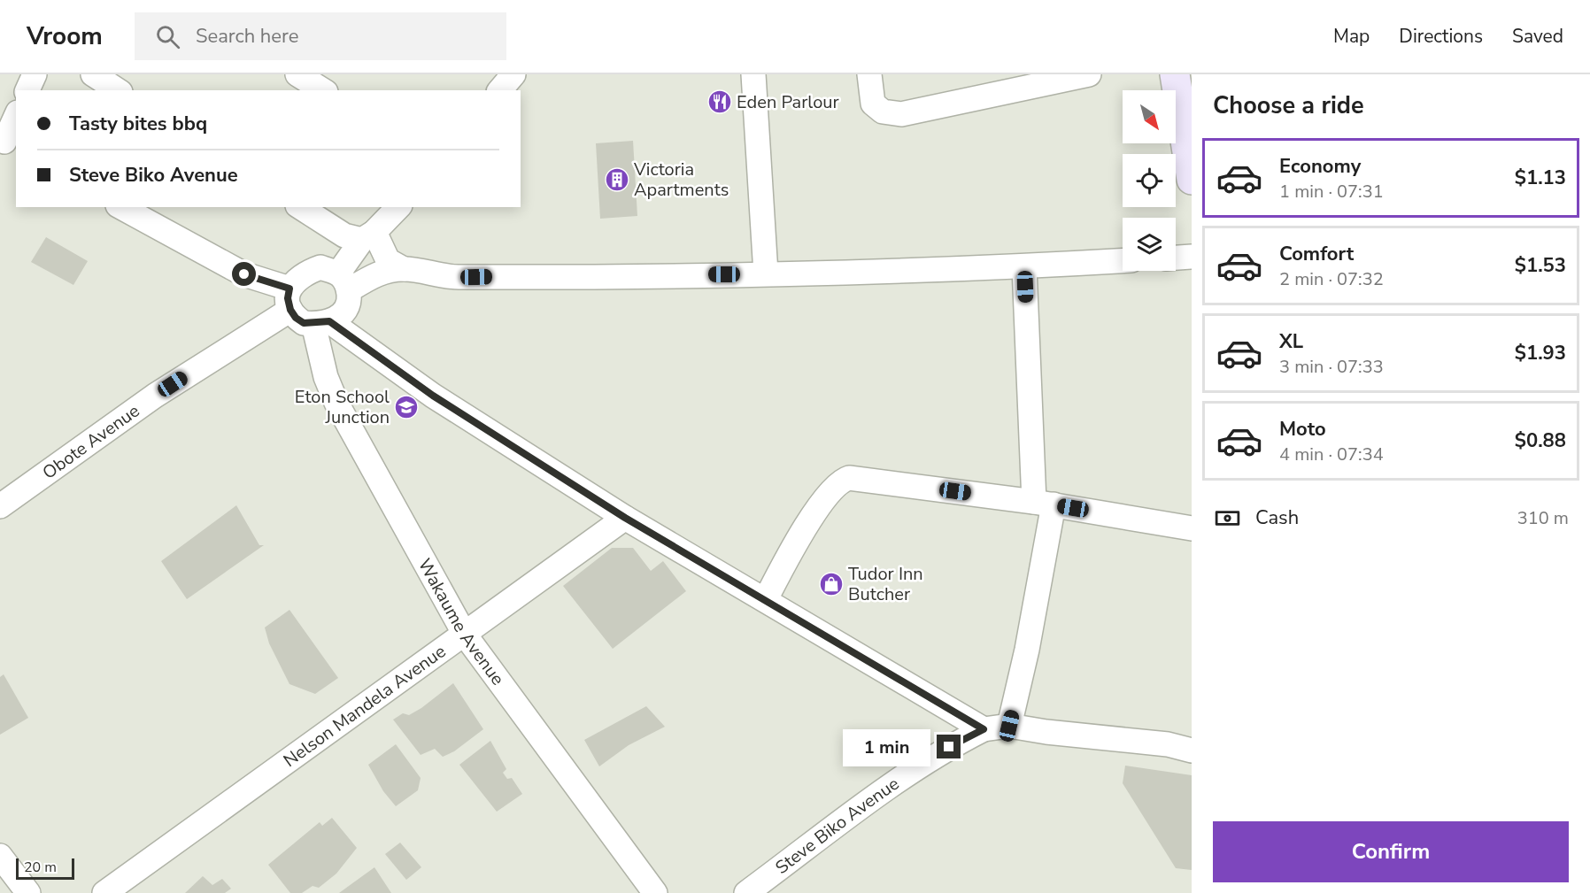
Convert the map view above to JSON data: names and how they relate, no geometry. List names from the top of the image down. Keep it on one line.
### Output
{"streets":{"street":["Obote Avenue","Wakaume Avenue","Nelson Mandela Avenue","Steve Biko Avenue"]},"crossings":[["Obote Avenue","Wakaume Avenue"],["Wakaume Avenue","Nelson Mandela Avenue"]],"places":{"restaurant":["Eden Parlour"],"building":["Victoria Apartments"],"school or university":["Eton School Junction"],"shop":["Tudor Inn Butcher"]},"scale_bar":"20 m","north":"bottom right","page":{"header":"Vroom","search":"Search here","nav":["Map","Directions","Saved"],"heading":"Choose a ride","banner":["Tasty bites bbq","Steve Biko Avenue"],"list":[{"name":"Economy","note":"1 min · 07:31","value":"$1.13"},{"name":"Comfort","note":"2 min · 07:32","value":"$1.53"},{"name":"XL","note":"3 min · 07:33","value":"$1.93"},{"name":"Moto","note":"4 min · 07:34","value":"$0.88"}],"pay":["Cash","310 m"],"bubble":"1 min","buttons":"Confirm","scale":"20 m"}}
